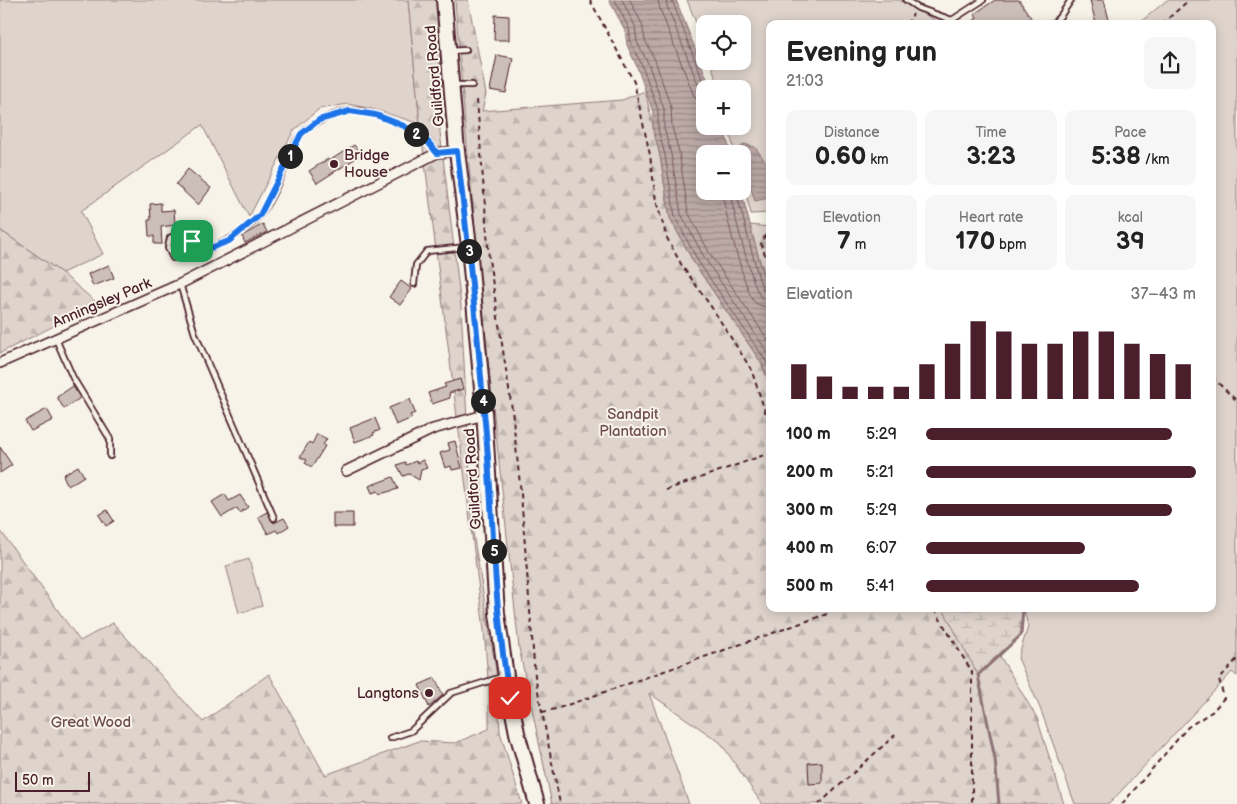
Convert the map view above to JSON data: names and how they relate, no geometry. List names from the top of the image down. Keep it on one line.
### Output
{"streets":{"main road":["Guildford Road"],"street":["Anningsley Park"]},"crossings":[["Guildford Road","Anningsley Park"]],"parks":["Sandpit Plantation","Great Wood"],"places":["Bridge House","Langtons"],"scale_bar":"50 m","page":{"map_buttons":["+","−"],"heading":["Evening run","21:03"],"stats":[["Distance","0.60 km"],["Time","3:23"],["Pace","5:38 /km"],["Elevation","7 m"],["Heart rate","170 bpm"],["kcal","39"]],"pins":["2","1","3","4","5"],"chart":["Elevation","37–43 m"],"list":[{"name":"100 m","note":"5:29"},{"name":"200 m","note":"5:21"},{"name":"300 m","note":"5:29"},{"name":"400 m","note":"6:07"},{"name":"500 m","note":"5:41"}],"scale":"50 m"}}
